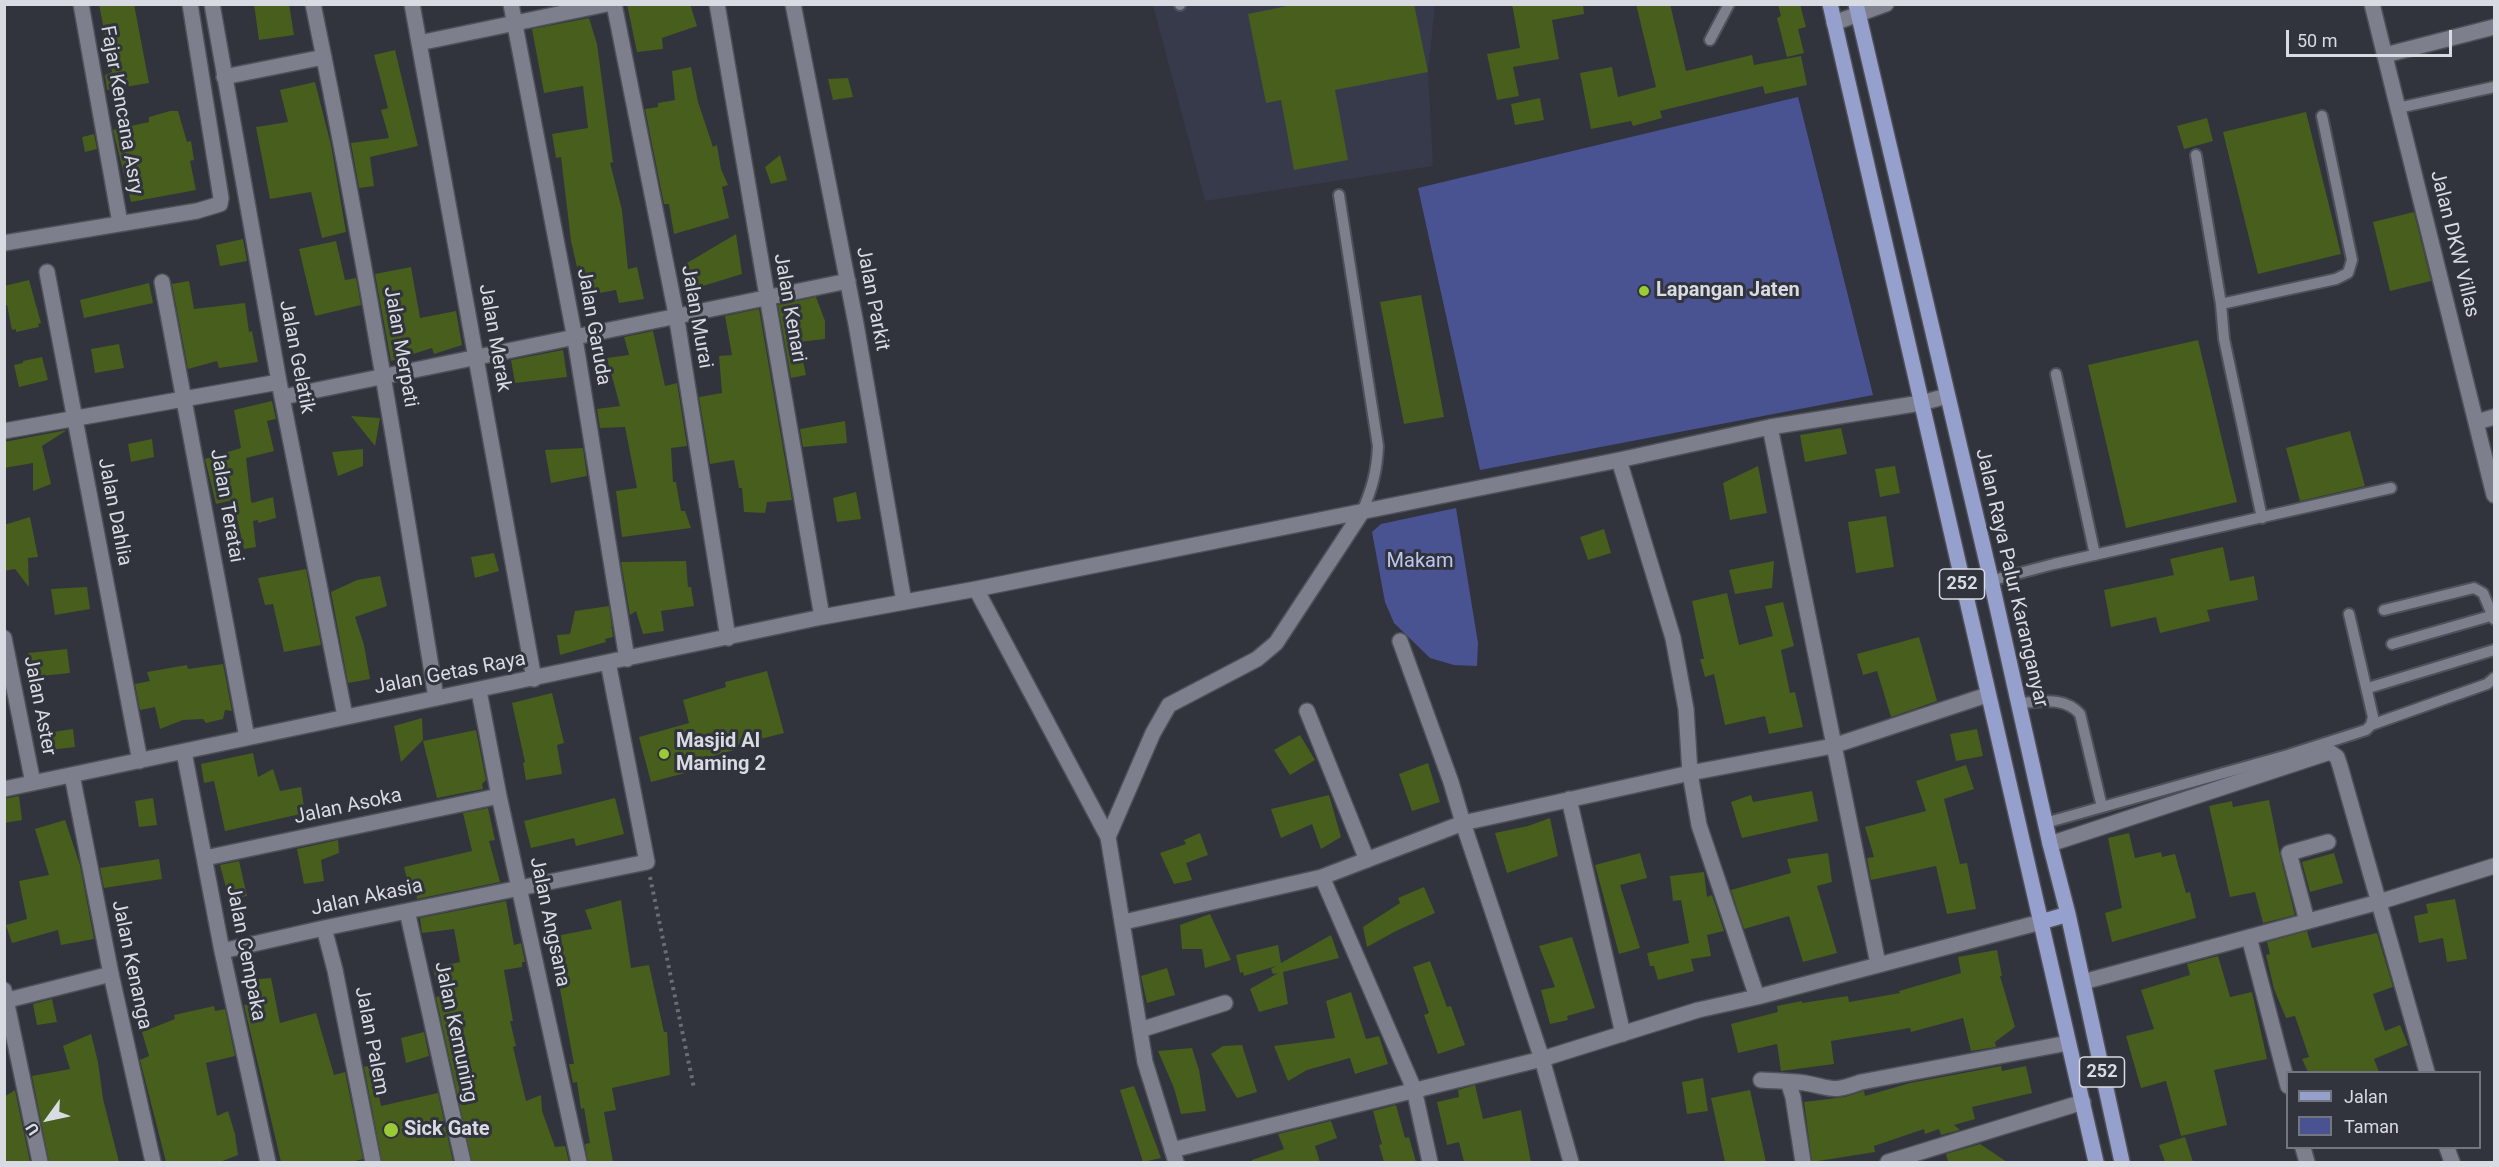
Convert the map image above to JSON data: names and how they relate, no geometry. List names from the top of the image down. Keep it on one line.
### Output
{"streets":{"main road":["Jalan Raya Palur Karanganyar","252"],"street":["Fajar Kencana Asry","Jalan DKW Villas","Jalan Parkit","Jalan Kenari","Jalan Murai","Jalan Garuda","Jalan Merak","Jalan Merpati","Jalan Gelatik","Jalan Teratai","Jalan Dahlia","Jalan Getas Raya","Jalan Aster","Jalan Asoka","Jalan Akasia","Jalan Angsana","Jalan Cempaka","Jalan Kenanga","Jalan Kemuning","Jalan Palem"]},"crossings":[["Jalan Parkit","Jalan Getas Raya"],["Jalan Kenari","Jalan Getas Raya"],["Jalan Murai","Jalan Getas Raya"],["Jalan Garuda","Jalan Getas Raya"],["Jalan Merak","Jalan Getas Raya"],["Jalan Merpati","Jalan Getas Raya"],["Jalan Gelatik","Jalan Getas Raya"],["Jalan Teratai","Jalan Getas Raya"],["Jalan Dahlia","Jalan Getas Raya"],["Jalan Raya Palur Karanganyar","Jalan Getas Raya"],["252","Jalan Getas Raya"],["Jalan Getas Raya","Jalan Aster"],["Jalan Getas Raya","Jalan Angsana"],["Jalan Getas Raya","Jalan Cempaka"],["Jalan Getas Raya","Jalan Kenanga"],["Jalan Asoka","Jalan Angsana"],["Jalan Asoka","Jalan Cempaka"],["Jalan Akasia","Jalan Angsana"],["Jalan Akasia","Jalan Cempaka"],["Jalan Akasia","Jalan Kemuning"],["Jalan Akasia","Jalan Palem"]],"parks":["Makam"],"places":["Lapangan Jaten","Masjid Al Maming 2","Sick Gate"],"legend":["Jalan","Taman"],"scale_bar":"50 m","north":"bottom left"}
